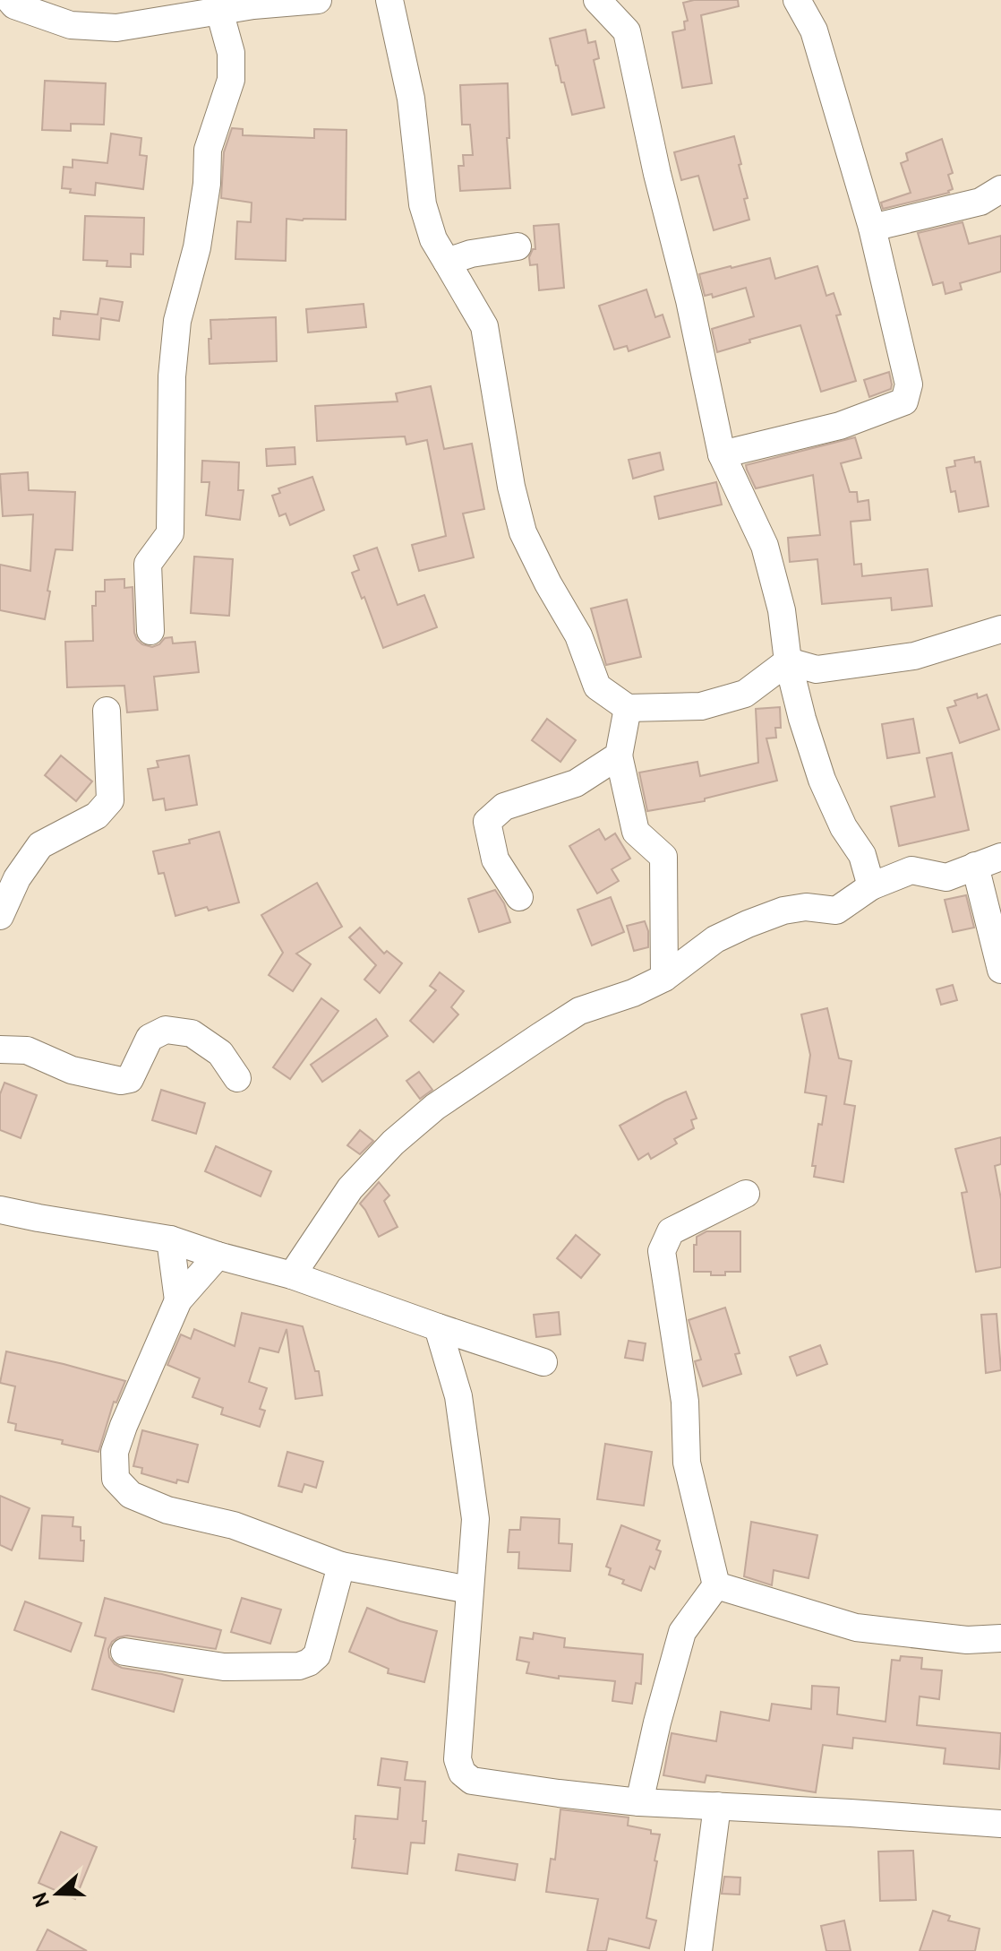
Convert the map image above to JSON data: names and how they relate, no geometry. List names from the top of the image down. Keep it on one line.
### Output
{"north":"left"}
